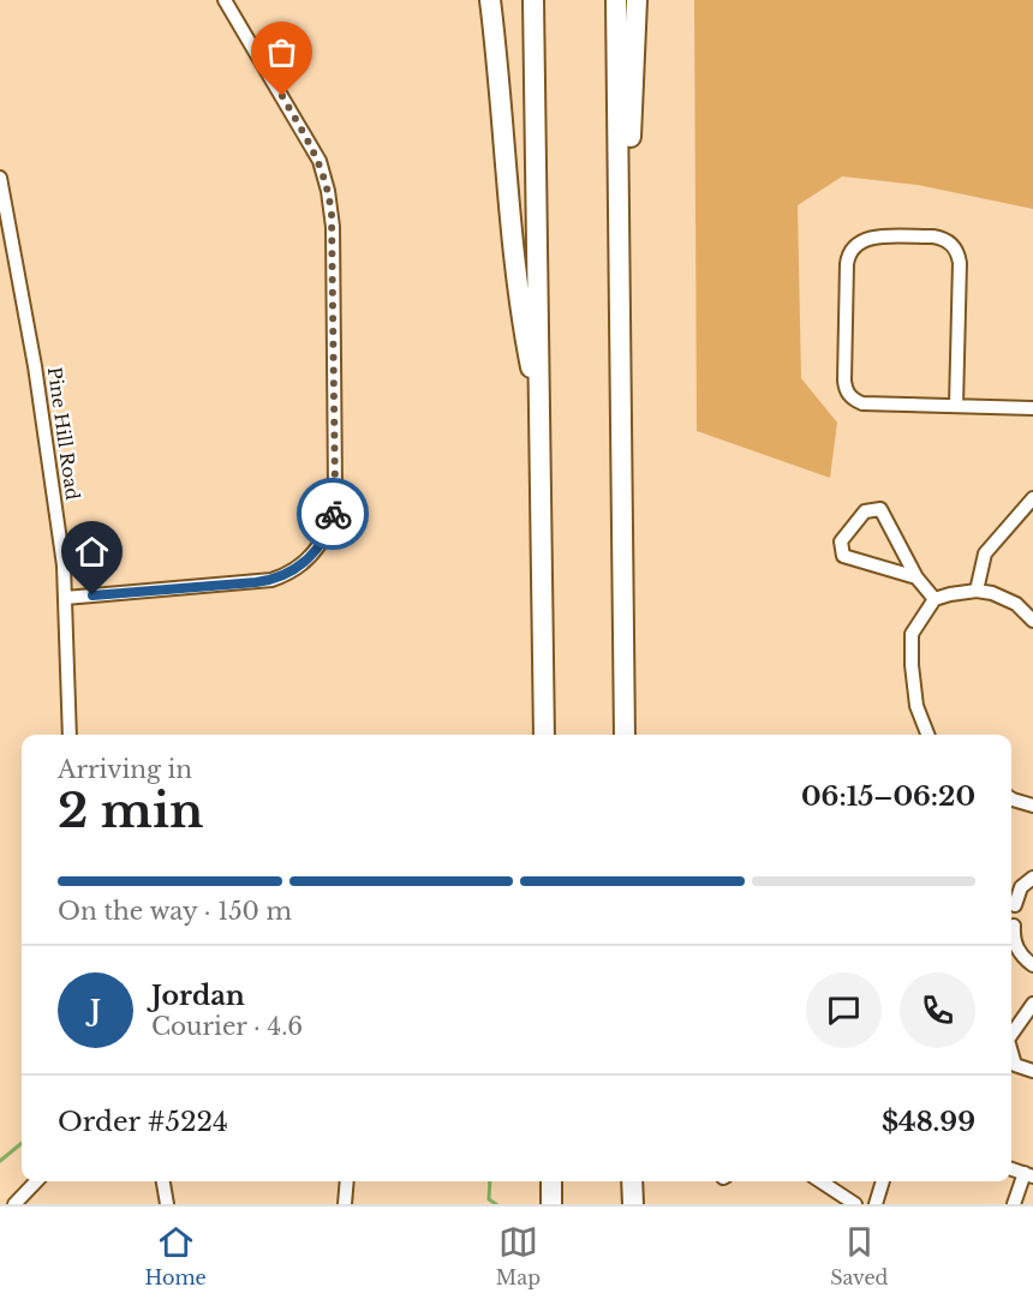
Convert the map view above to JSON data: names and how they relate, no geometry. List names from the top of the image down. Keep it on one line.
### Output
{"streets":{"street":["Pine Hill Road"]},"page":{"heading":["2 min","Arriving in","06:15–06:20"],"panel":["Jordan","Courier · 4.6","Order #5224","$48.99"],"bar":"On the way · 150 m","round":"J","tabs":["Home","Map","Saved"]}}
